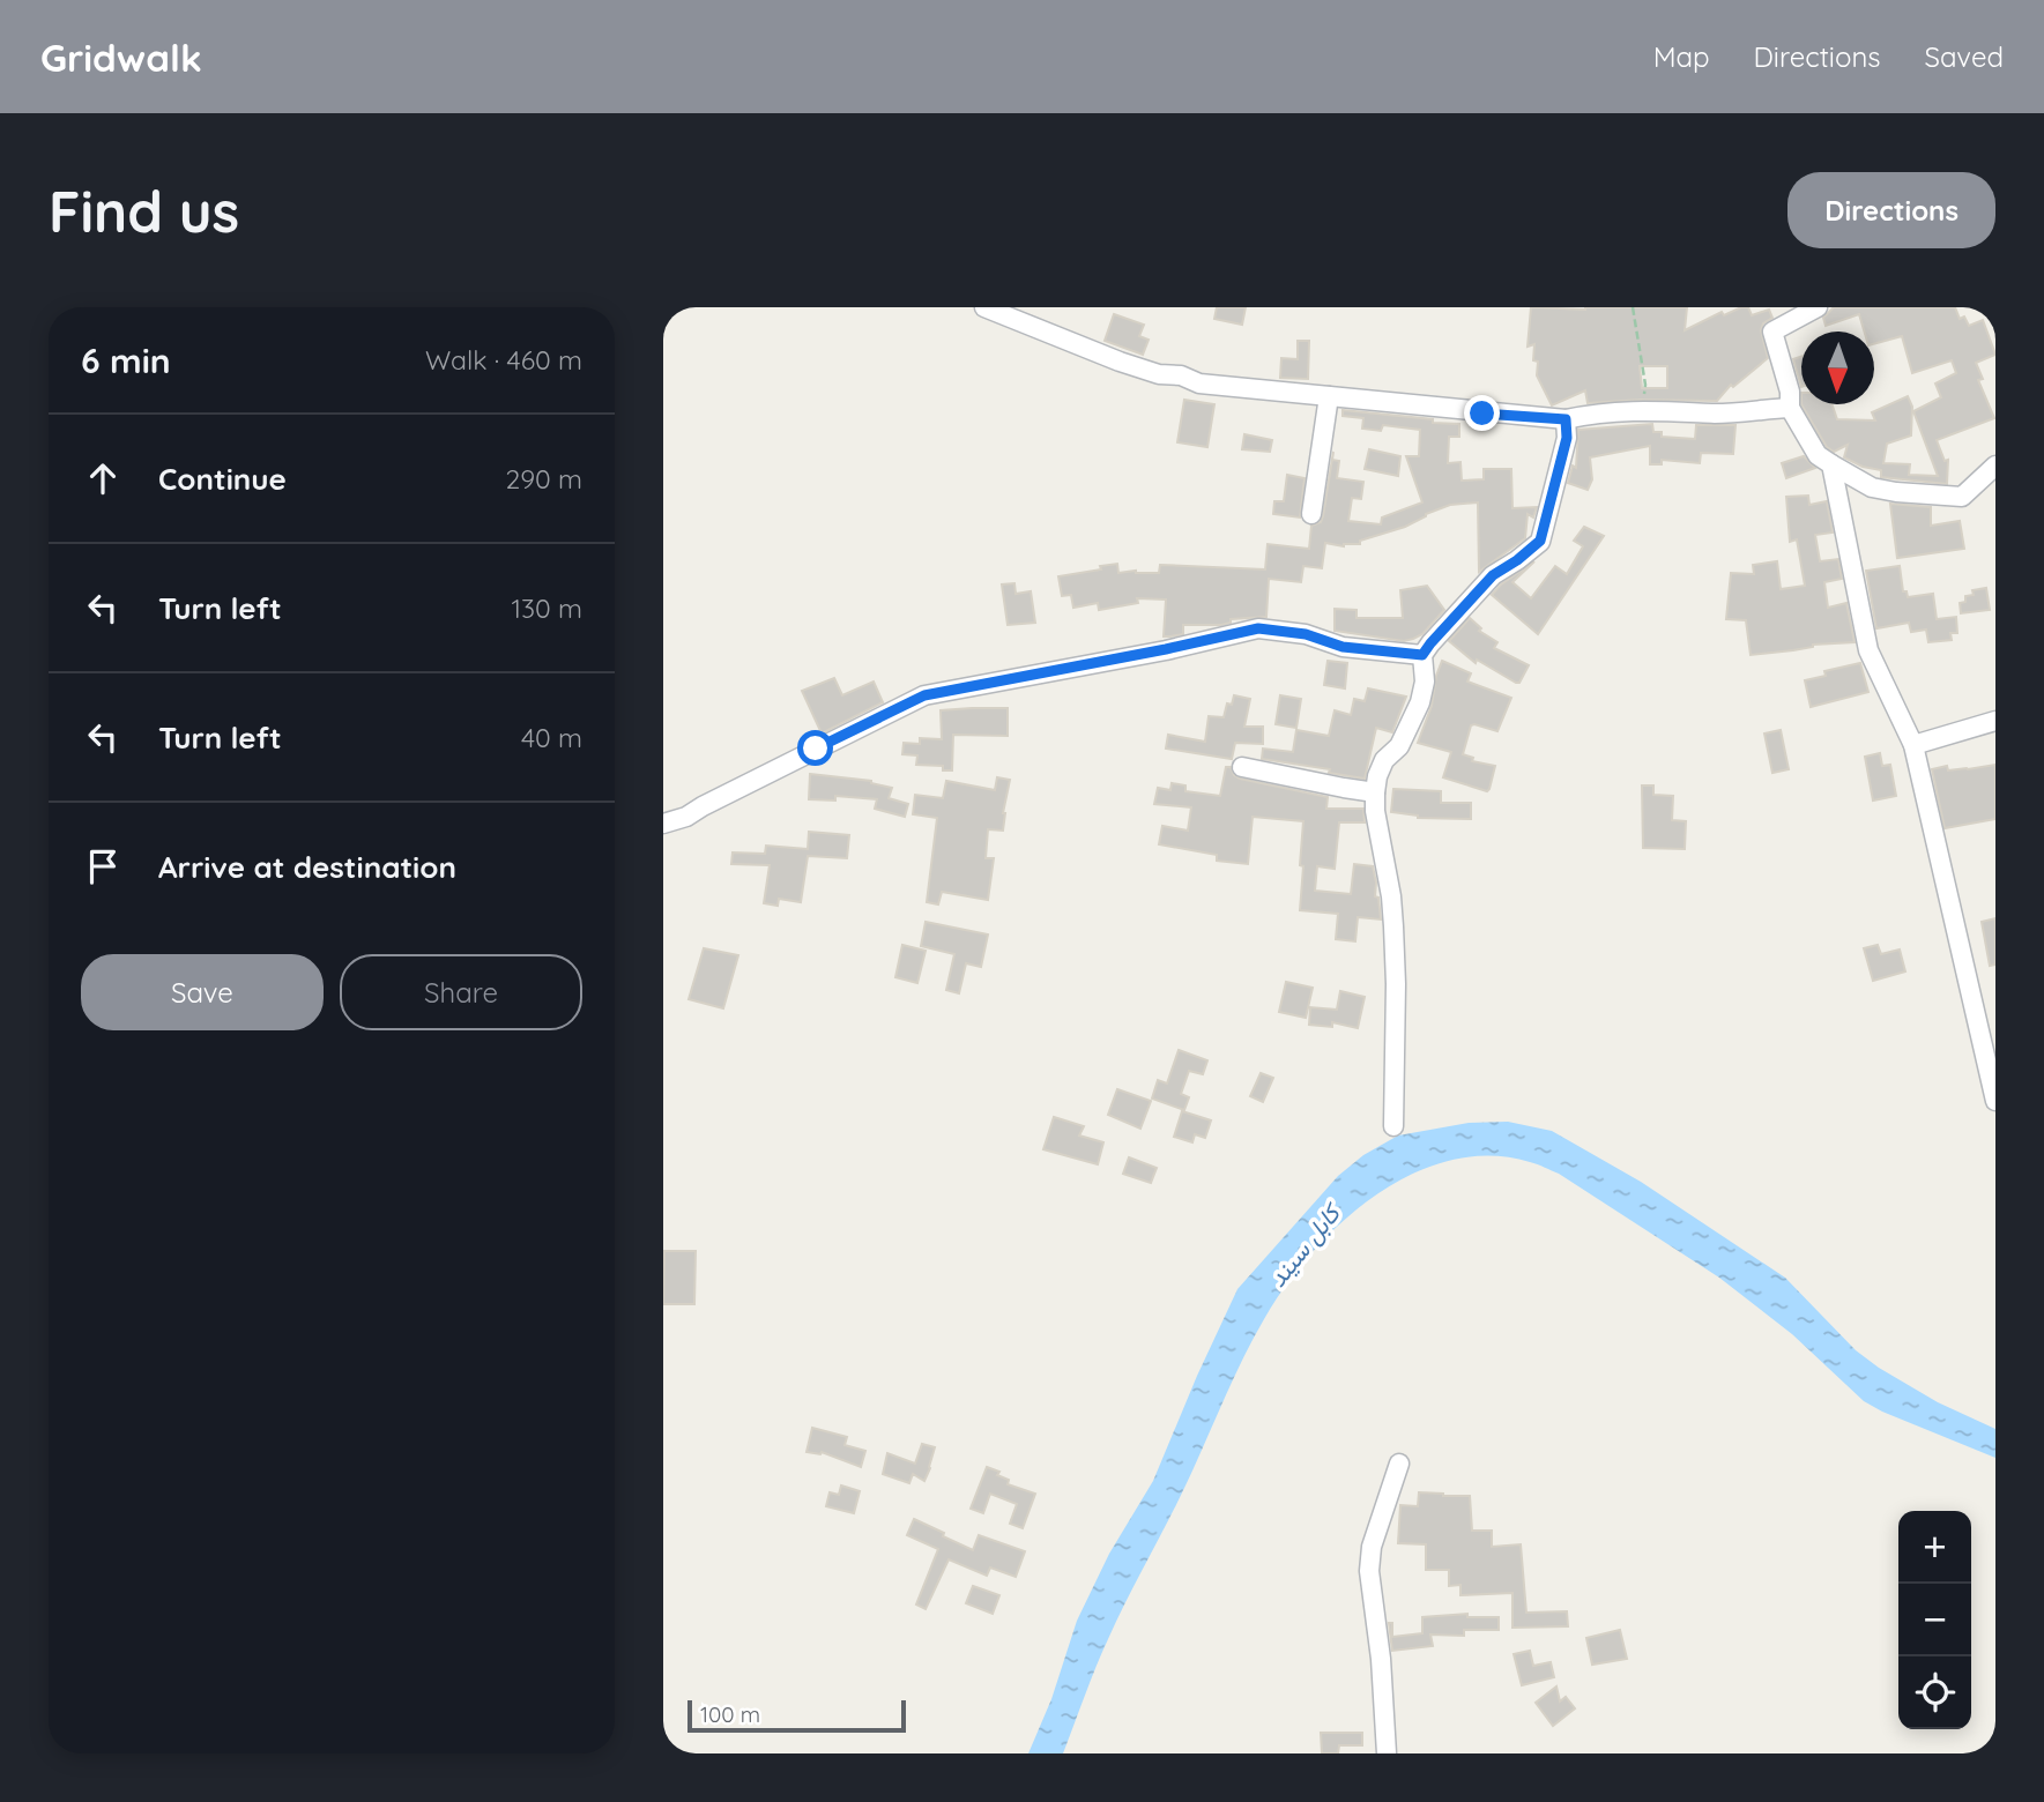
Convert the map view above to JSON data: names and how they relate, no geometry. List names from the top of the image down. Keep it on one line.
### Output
{"water":["کابل سيند"],"scale_bar":"100 m","north":"bottom","page":{"header":"Gridwalk","nav":["Map","Directions","Saved"],"buttons":["Directions",["Save","Share"]],"title":"Find us","heading":["6 min","Walk · 460 m"],"list":[["Continue","290 m"],["Turn left","130 m"],["Turn left","40 m"],"Arrive at destination"],"map_buttons":["+","−"],"scale":"100 m"}}
